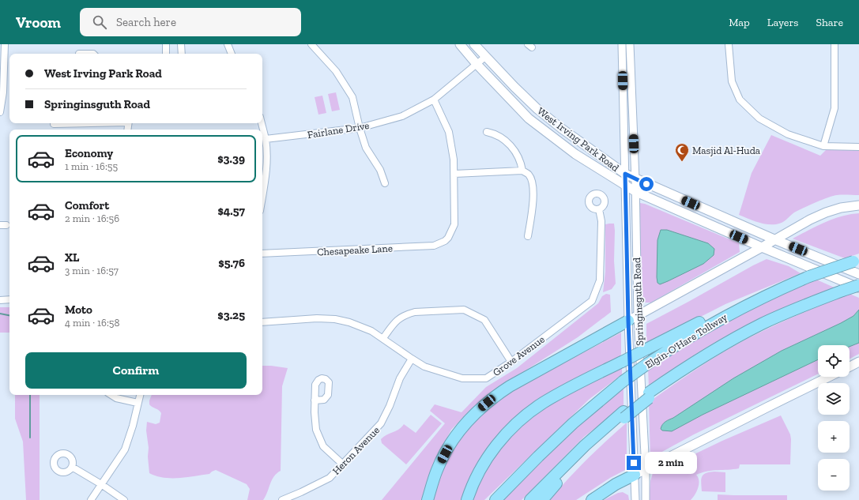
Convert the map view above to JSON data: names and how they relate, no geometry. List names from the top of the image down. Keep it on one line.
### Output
{"streets":{"highway":["Elgin-O'Hare Tollway"],"main road":["West Irving Park Road"],"street":["Fairlane Drive","Chesapeake Lane","Springinsguth Road","Grove Avenue","Heron Avenue"]},"crossings":[["Fairlane Drive","West Irving Park Road"],["West Irving Park Road","Springinsguth Road"],["Grove Avenue","Heron Avenue"]],"places":{"mosque":["Masjid Al-Huda"]},"page":{"header":"Vroom","search":"Search here","nav":["Map","Layers","Share"],"banner":["West Irving Park Road","Springinsguth Road"],"list":[{"name":"Economy","note":"1 min · 16:55","value":"$3.39"},{"name":"Comfort","note":"2 min · 16:56","value":"$4.57"},{"name":"XL","note":"3 min · 16:57","value":"$5.76"},{"name":"Moto","note":"4 min · 16:58","value":"$3.25"}],"map_buttons":["+","−"],"buttons":"Confirm","bubble":"2 min"}}
